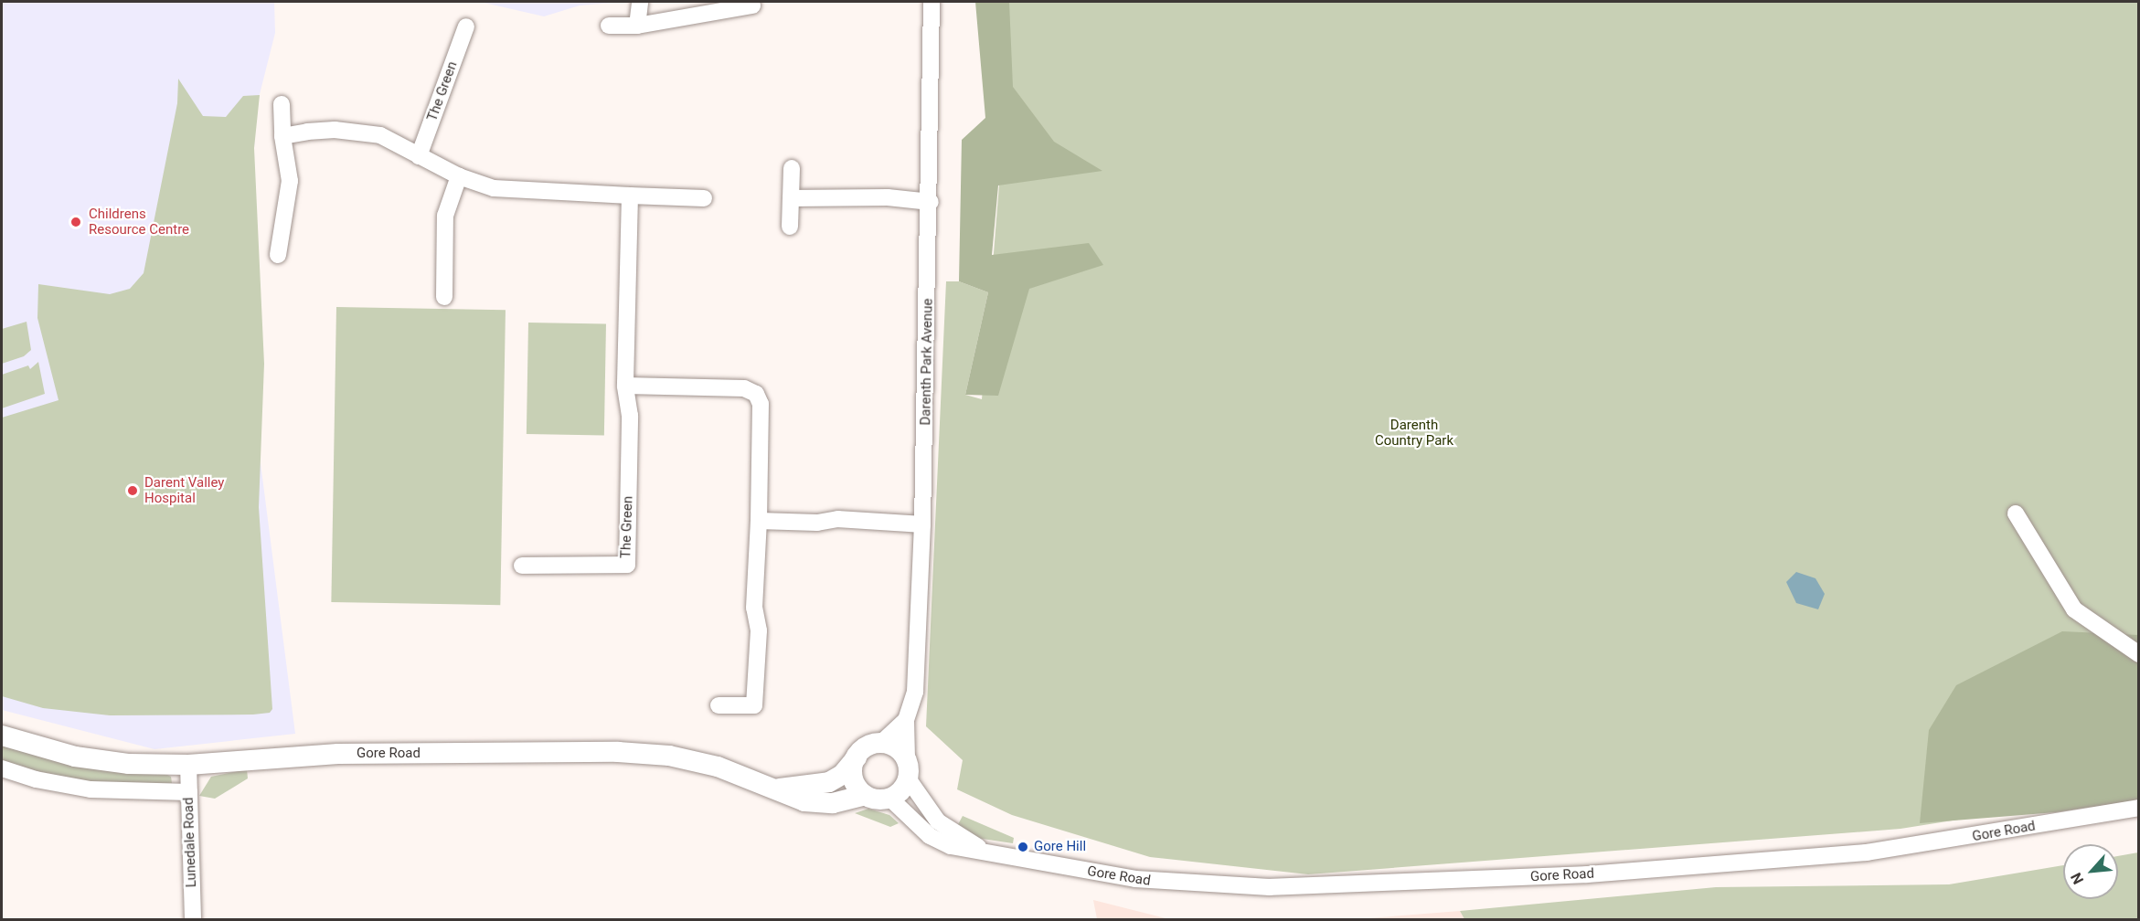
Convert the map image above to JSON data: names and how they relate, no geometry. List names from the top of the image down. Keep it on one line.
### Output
{"streets":{"street":["The Green","Darenth Park Avenue","Gore Road","Lunedale Road"]},"crossings":[["Darenth Park Avenue","Gore Road"],["Gore Road","Lunedale Road"]],"parks":["Darenth Country Park"],"places":["Childrens Resource Centre","Darent Valley Hospital","Gore Hill"],"north":"bottom left"}
